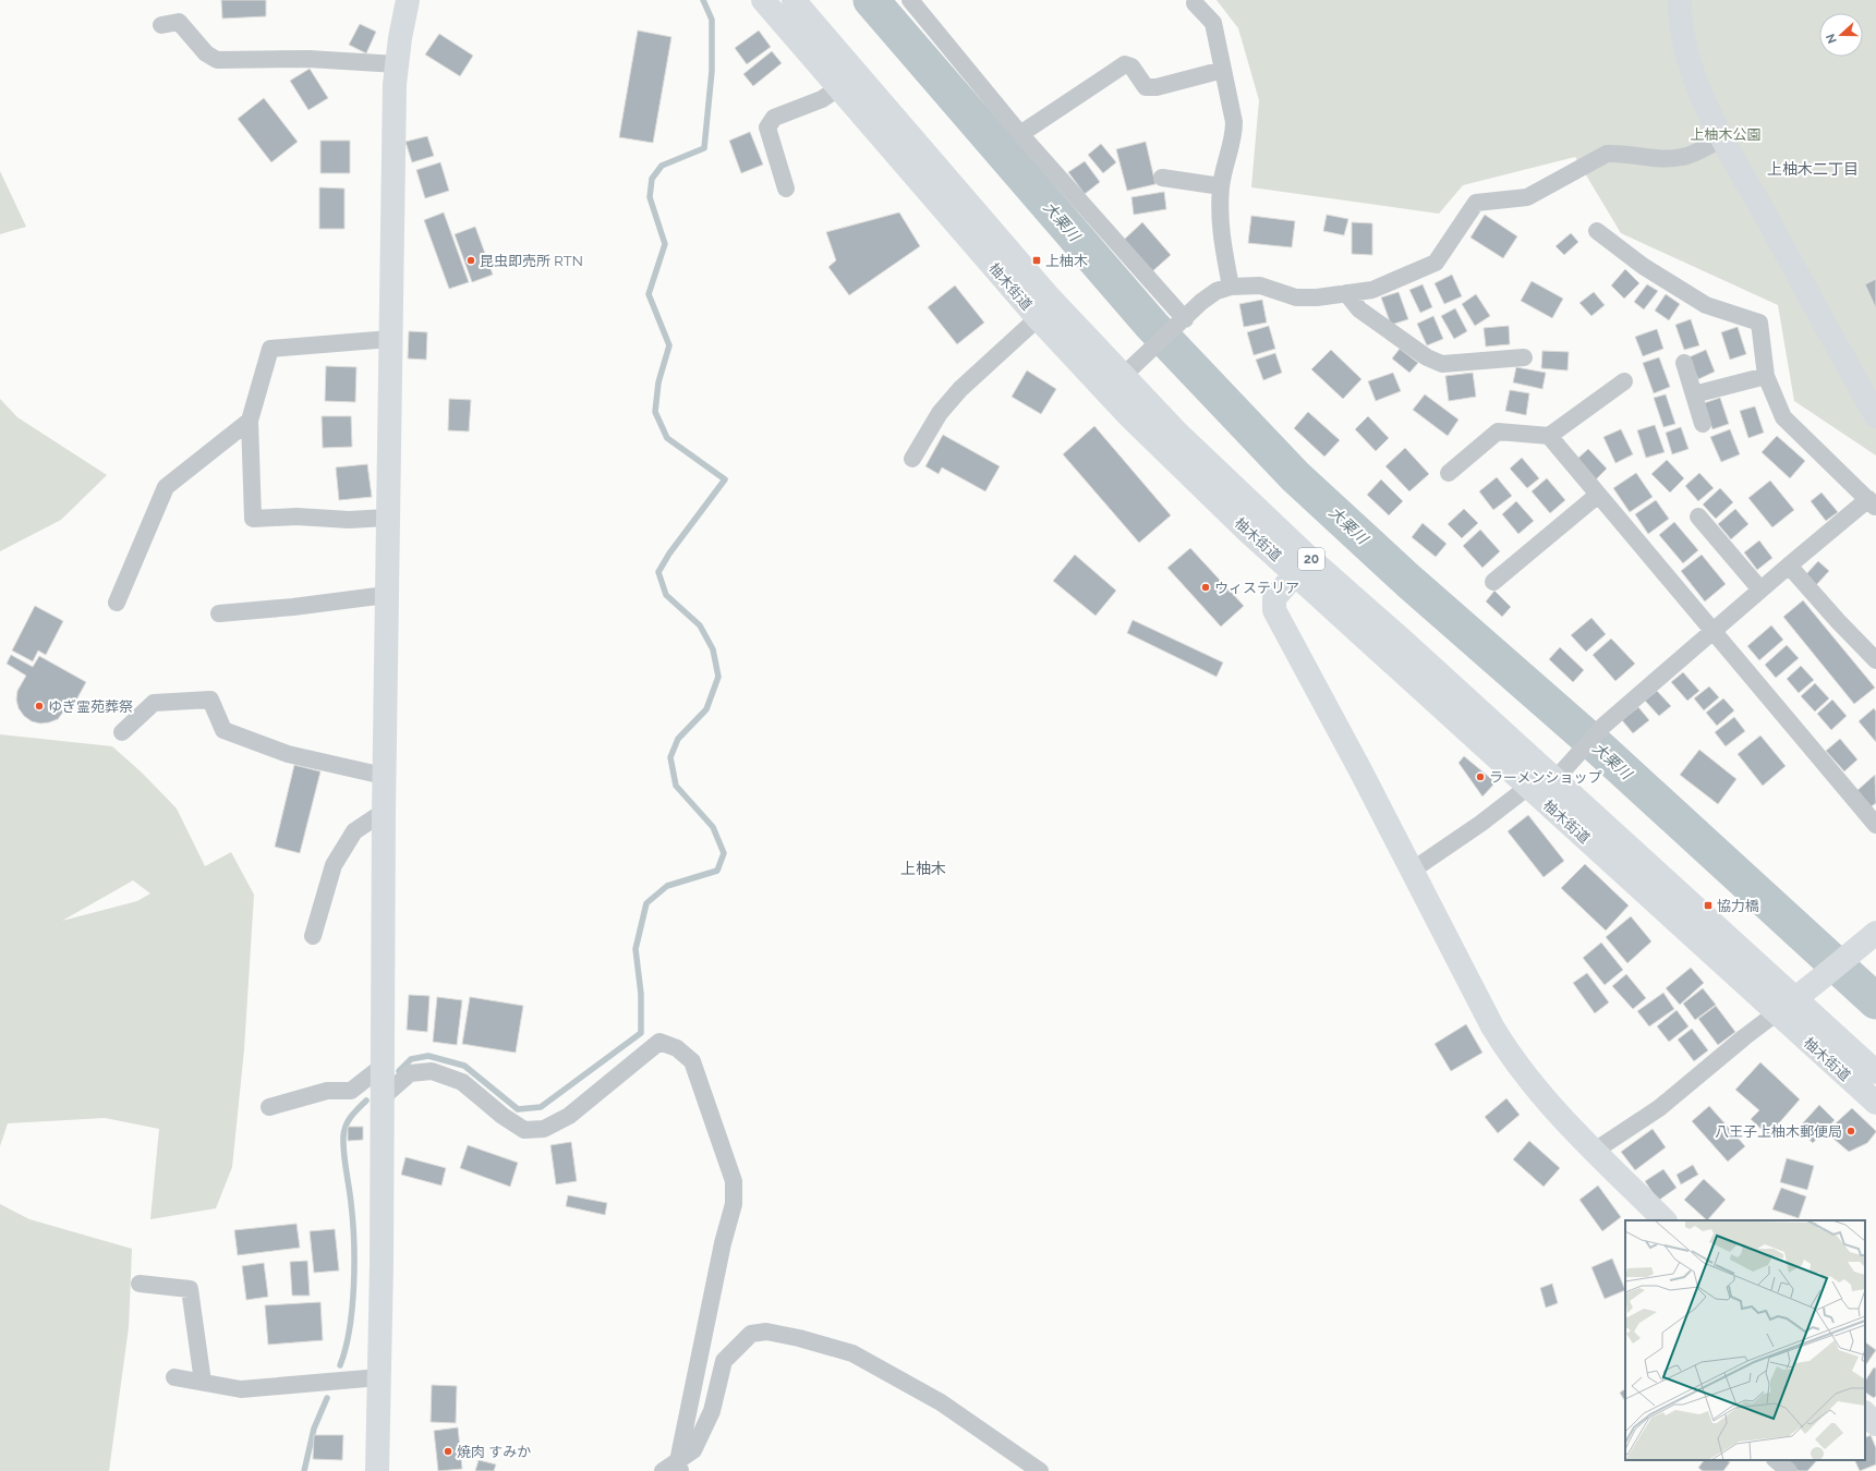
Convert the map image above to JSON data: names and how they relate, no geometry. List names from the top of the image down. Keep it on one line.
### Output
{"streets":{"main road":["柚木街道","20"]},"districts":["上柚木二丁目","上柚木"],"water":["大栗川"],"parks":["上柚木公園"],"places":{"other":["昆虫即売所 RTN","ウィステリア","ゆぎ霊苑葬祭","ラーメンショップ","八王子上柚木郵便局","焼肉 すみか"],"transit":["上柚木","協力橋"]},"north":"left"}
